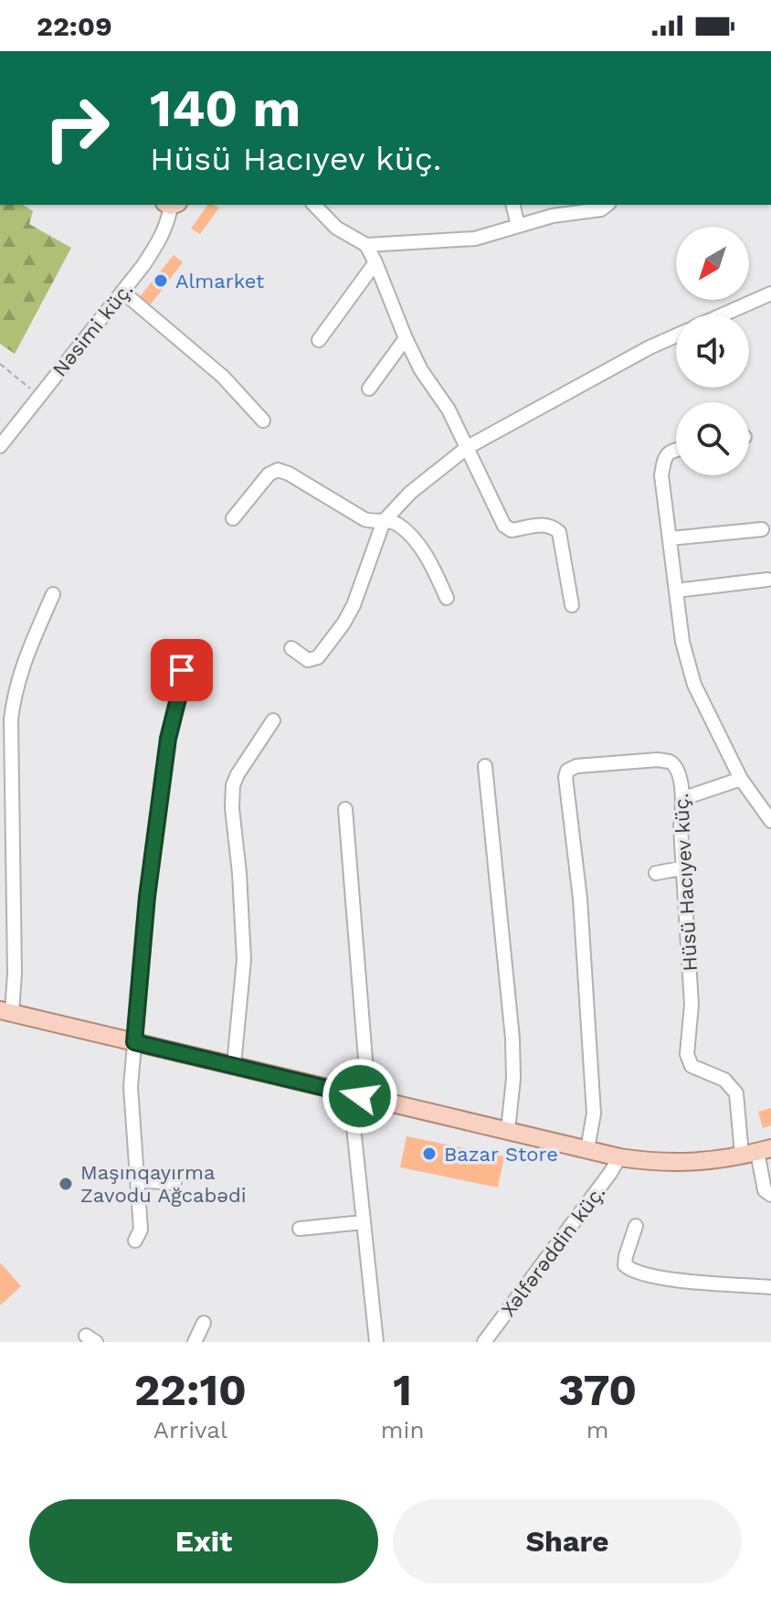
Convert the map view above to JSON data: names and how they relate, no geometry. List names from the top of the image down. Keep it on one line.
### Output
{"streets":{"street":["Nəsimi küç.","Hüsü Hacıyev küç.","Xəlfərəddin küç."]},"places":["Almarket","Bazar Store","Maşınqayırma Zavodu Ağcabədi"],"north":"bottom left","page":{"status":"22:09","turn":["140 m","Hüsü Hacıyev küç."],"eta":["22:10","Arrival","1","min","370","m"],"buttons":["Exit","Share"]}}
